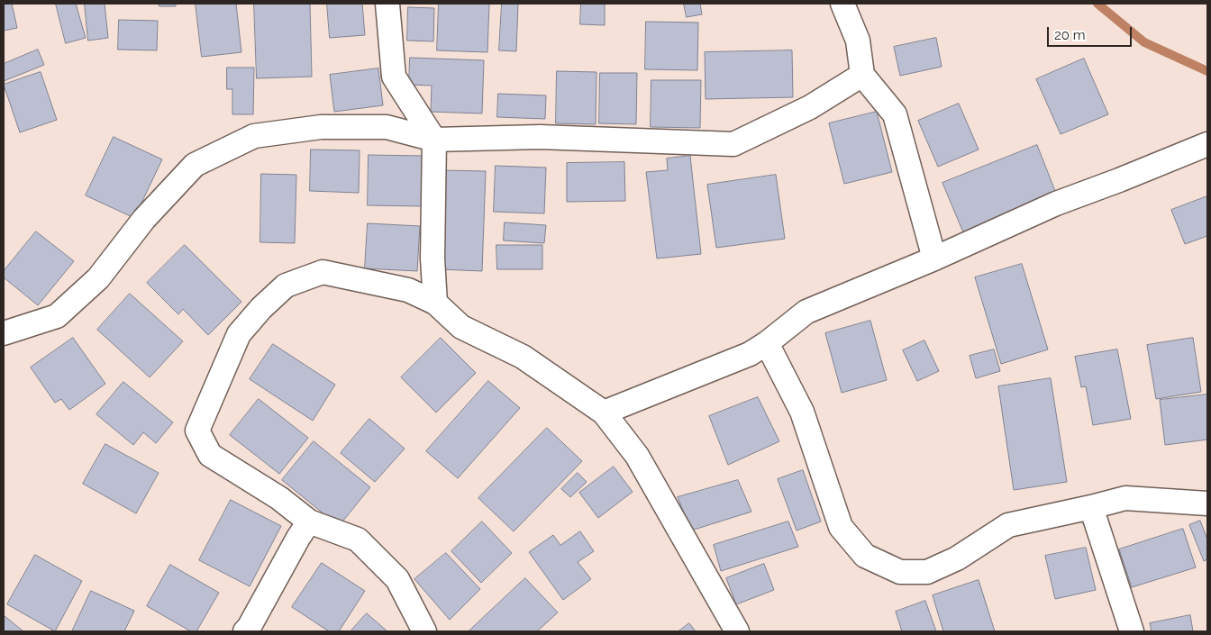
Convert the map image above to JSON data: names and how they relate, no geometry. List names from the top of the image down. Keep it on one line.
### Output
{"scale_bar":"20 m"}
